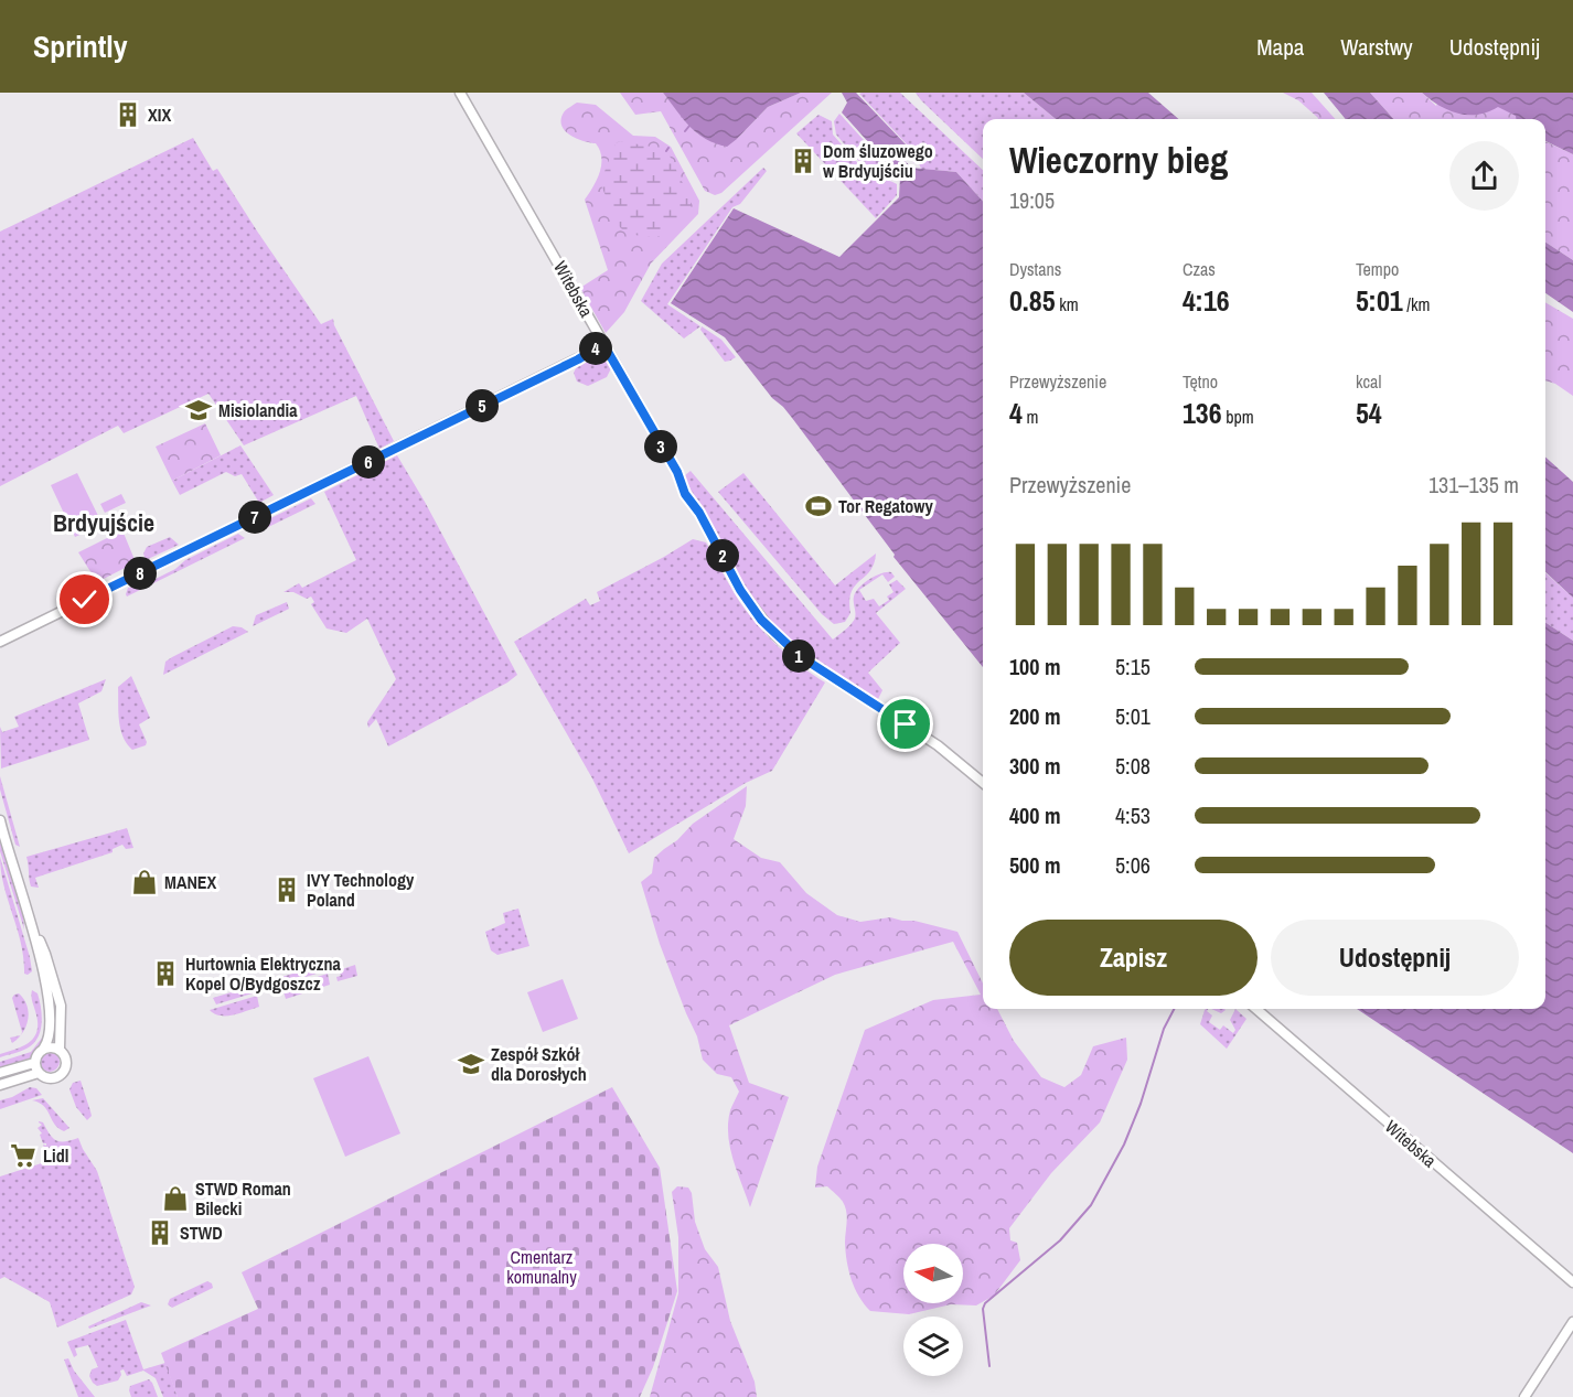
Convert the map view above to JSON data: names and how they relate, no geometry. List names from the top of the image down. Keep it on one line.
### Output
{"streets":{"street":["Witebska"]},"districts":["Brdyujście"],"parks":["Cmentarz komunalny"],"places":{"building":["XIX","Dom śluzowego w Brdyujściu","IVY Technology Poland","Hurtownia Elektryczna Kopel O/Bydgoszcz","STWD"],"school or university":["Misiolandia","Zespół Szkół dla Dorosłych"],"sports":["Tor Regatowy"],"shop":["MANEX","STWD Roman Bilecki"],"supermarket":["Lidl"]},"north":"left","page":{"header":"Sprintly","nav":["Mapa","Warstwy","Udostępnij"],"heading":["Wieczorny bieg","19:05"],"stats":[["Dystans","0.85 km"],["Czas","4:16"],["Tempo","5:01 /km"],["Przewyższenie","4 m"],["Tętno","136 bpm"],["kcal","54"]],"pins":["4","5","3","6","7","2","8","1"],"chart":["Przewyższenie","131–135 m"],"list":[{"name":"100 m","note":"5:15"},{"name":"200 m","note":"5:01"},{"name":"300 m","note":"5:08"},{"name":"400 m","note":"4:53"},{"name":"500 m","note":"5:06"}],"buttons":["Zapisz","Udostępnij"]}}
